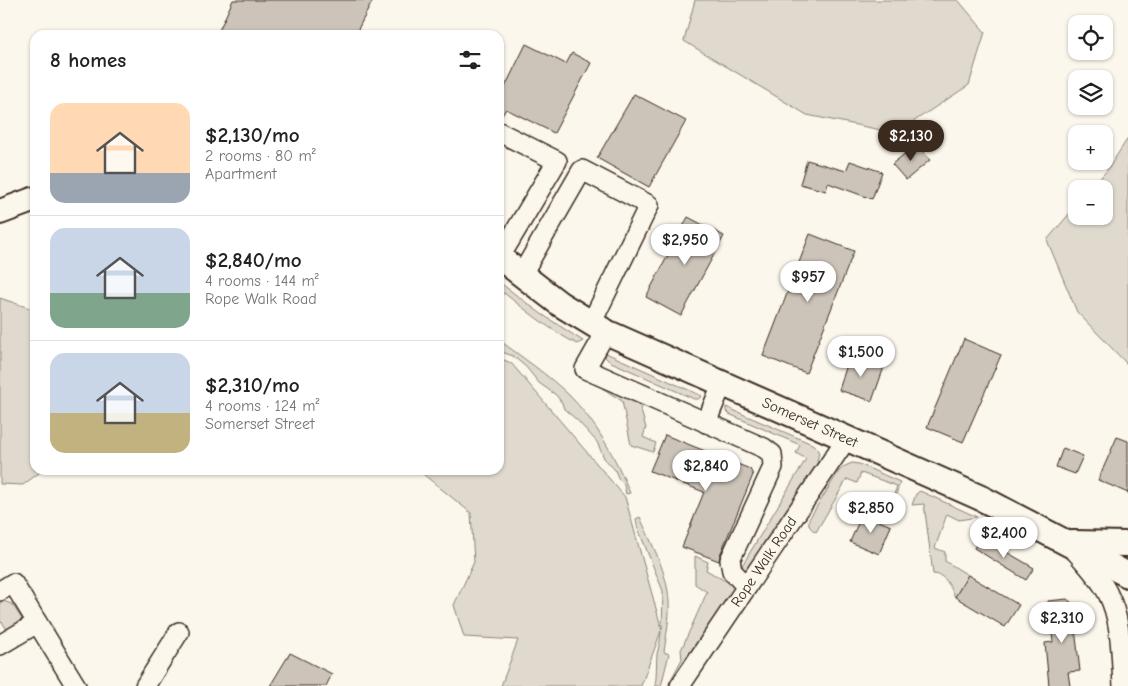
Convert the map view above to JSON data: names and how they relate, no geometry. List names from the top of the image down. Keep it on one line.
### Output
{"streets":{"main road":["Somerset Street"],"street":["Rope Walk Road"]},"crossings":[["Somerset Street","Rope Walk Road"]],"page":{"map_buttons":["+","−"],"heading":"8 homes","list":[{"name":"$2,130/mo","note":"2 rooms · 80 m² · Apartment"},{"name":"$2,840/mo","note":"4 rooms · 144 m² · Rope Walk Road"},{"name":"$2,310/mo","note":"4 rooms · 124 m² · Somerset Street"}],"price":["$2,130","$2,950","$957","$1,500","$2,840","$2,850","$2,400","$2,310"]}}
